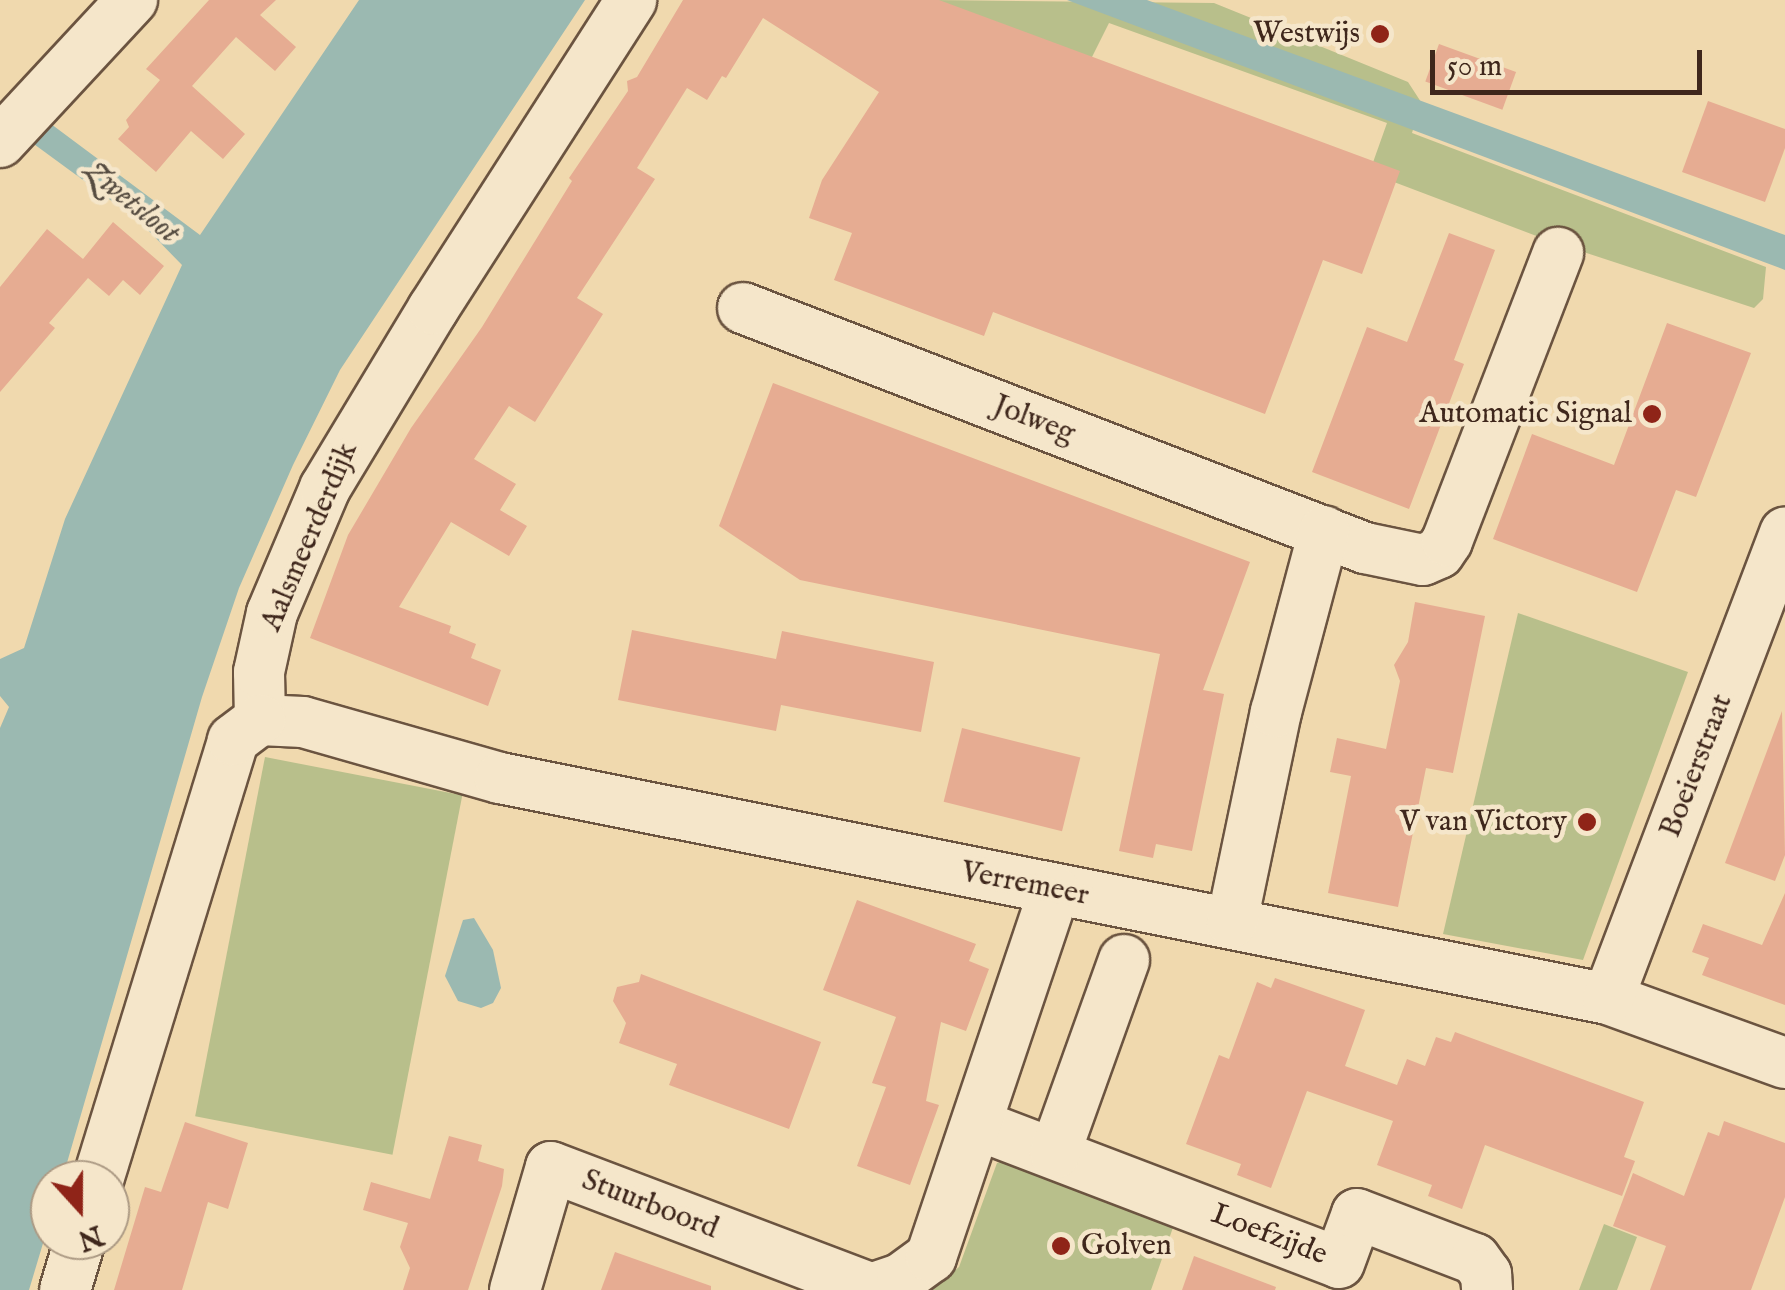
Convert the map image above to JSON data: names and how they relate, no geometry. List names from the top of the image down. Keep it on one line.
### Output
{"streets":{"street":["Jolweg","Aalsmeerderdijk","Boeierstraat","Verremeer","Stuurboord","Loefzijde"]},"crossings":[["Aalsmeerderdijk","Verremeer"],["Boeierstraat","Verremeer"],["Verremeer","Stuurboord"],["Stuurboord","Loefzijde"]],"water":["Zwetsloot"],"places":["Westwijs","Automatic Signal","V van Victory","Golven"],"scale_bar":"50 m","north":"bottom"}
